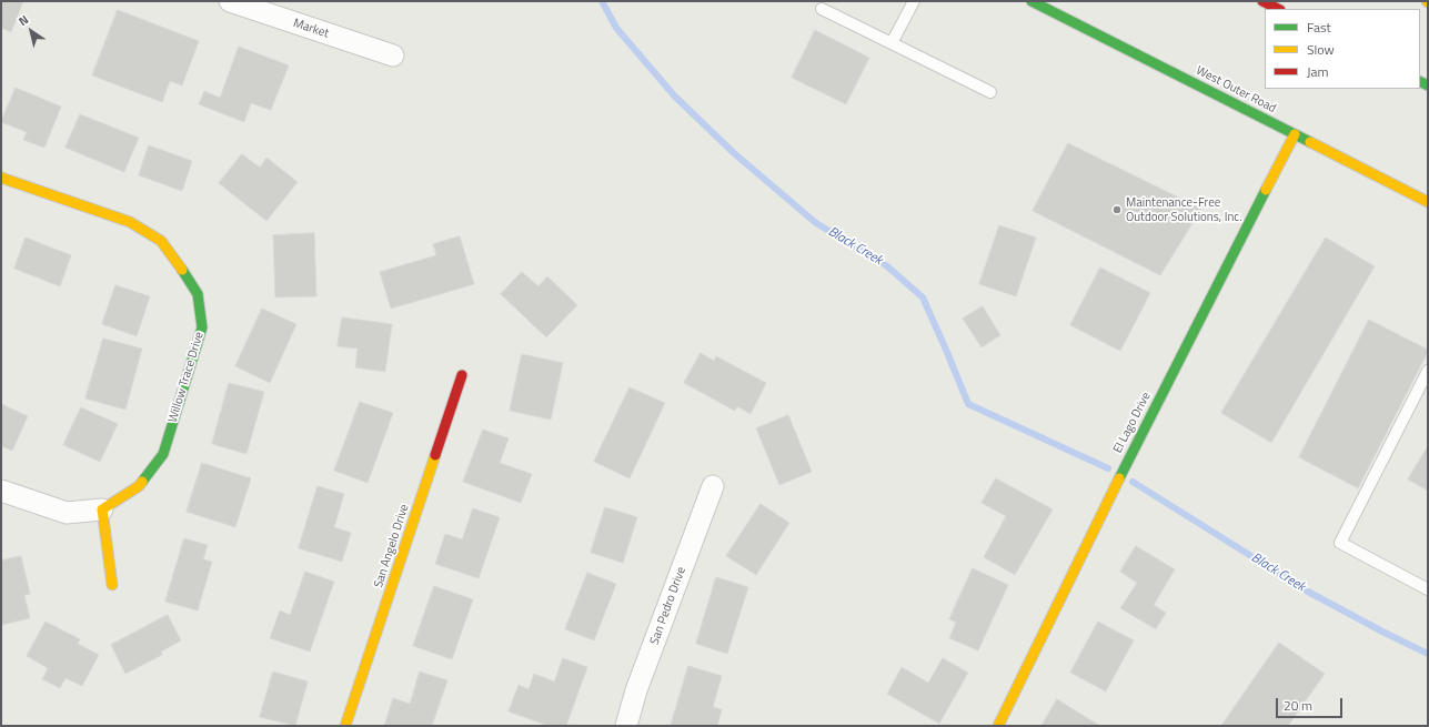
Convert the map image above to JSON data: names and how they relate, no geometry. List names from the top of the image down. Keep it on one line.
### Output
{"streets":{"main road":["West Outer Road","Willow Trace Drive","El Lago Drive","San Angelo Drive"],"street":["Market","San Pedro Drive"]},"crossings":[["West Outer Road","El Lago Drive"]],"water":["Black Creek"],"places":["Maintenance-Free Outdoor Solutions, Inc."],"legend":["Fast","Slow","Jam"],"scale_bar":"20 m","north":"top left"}
